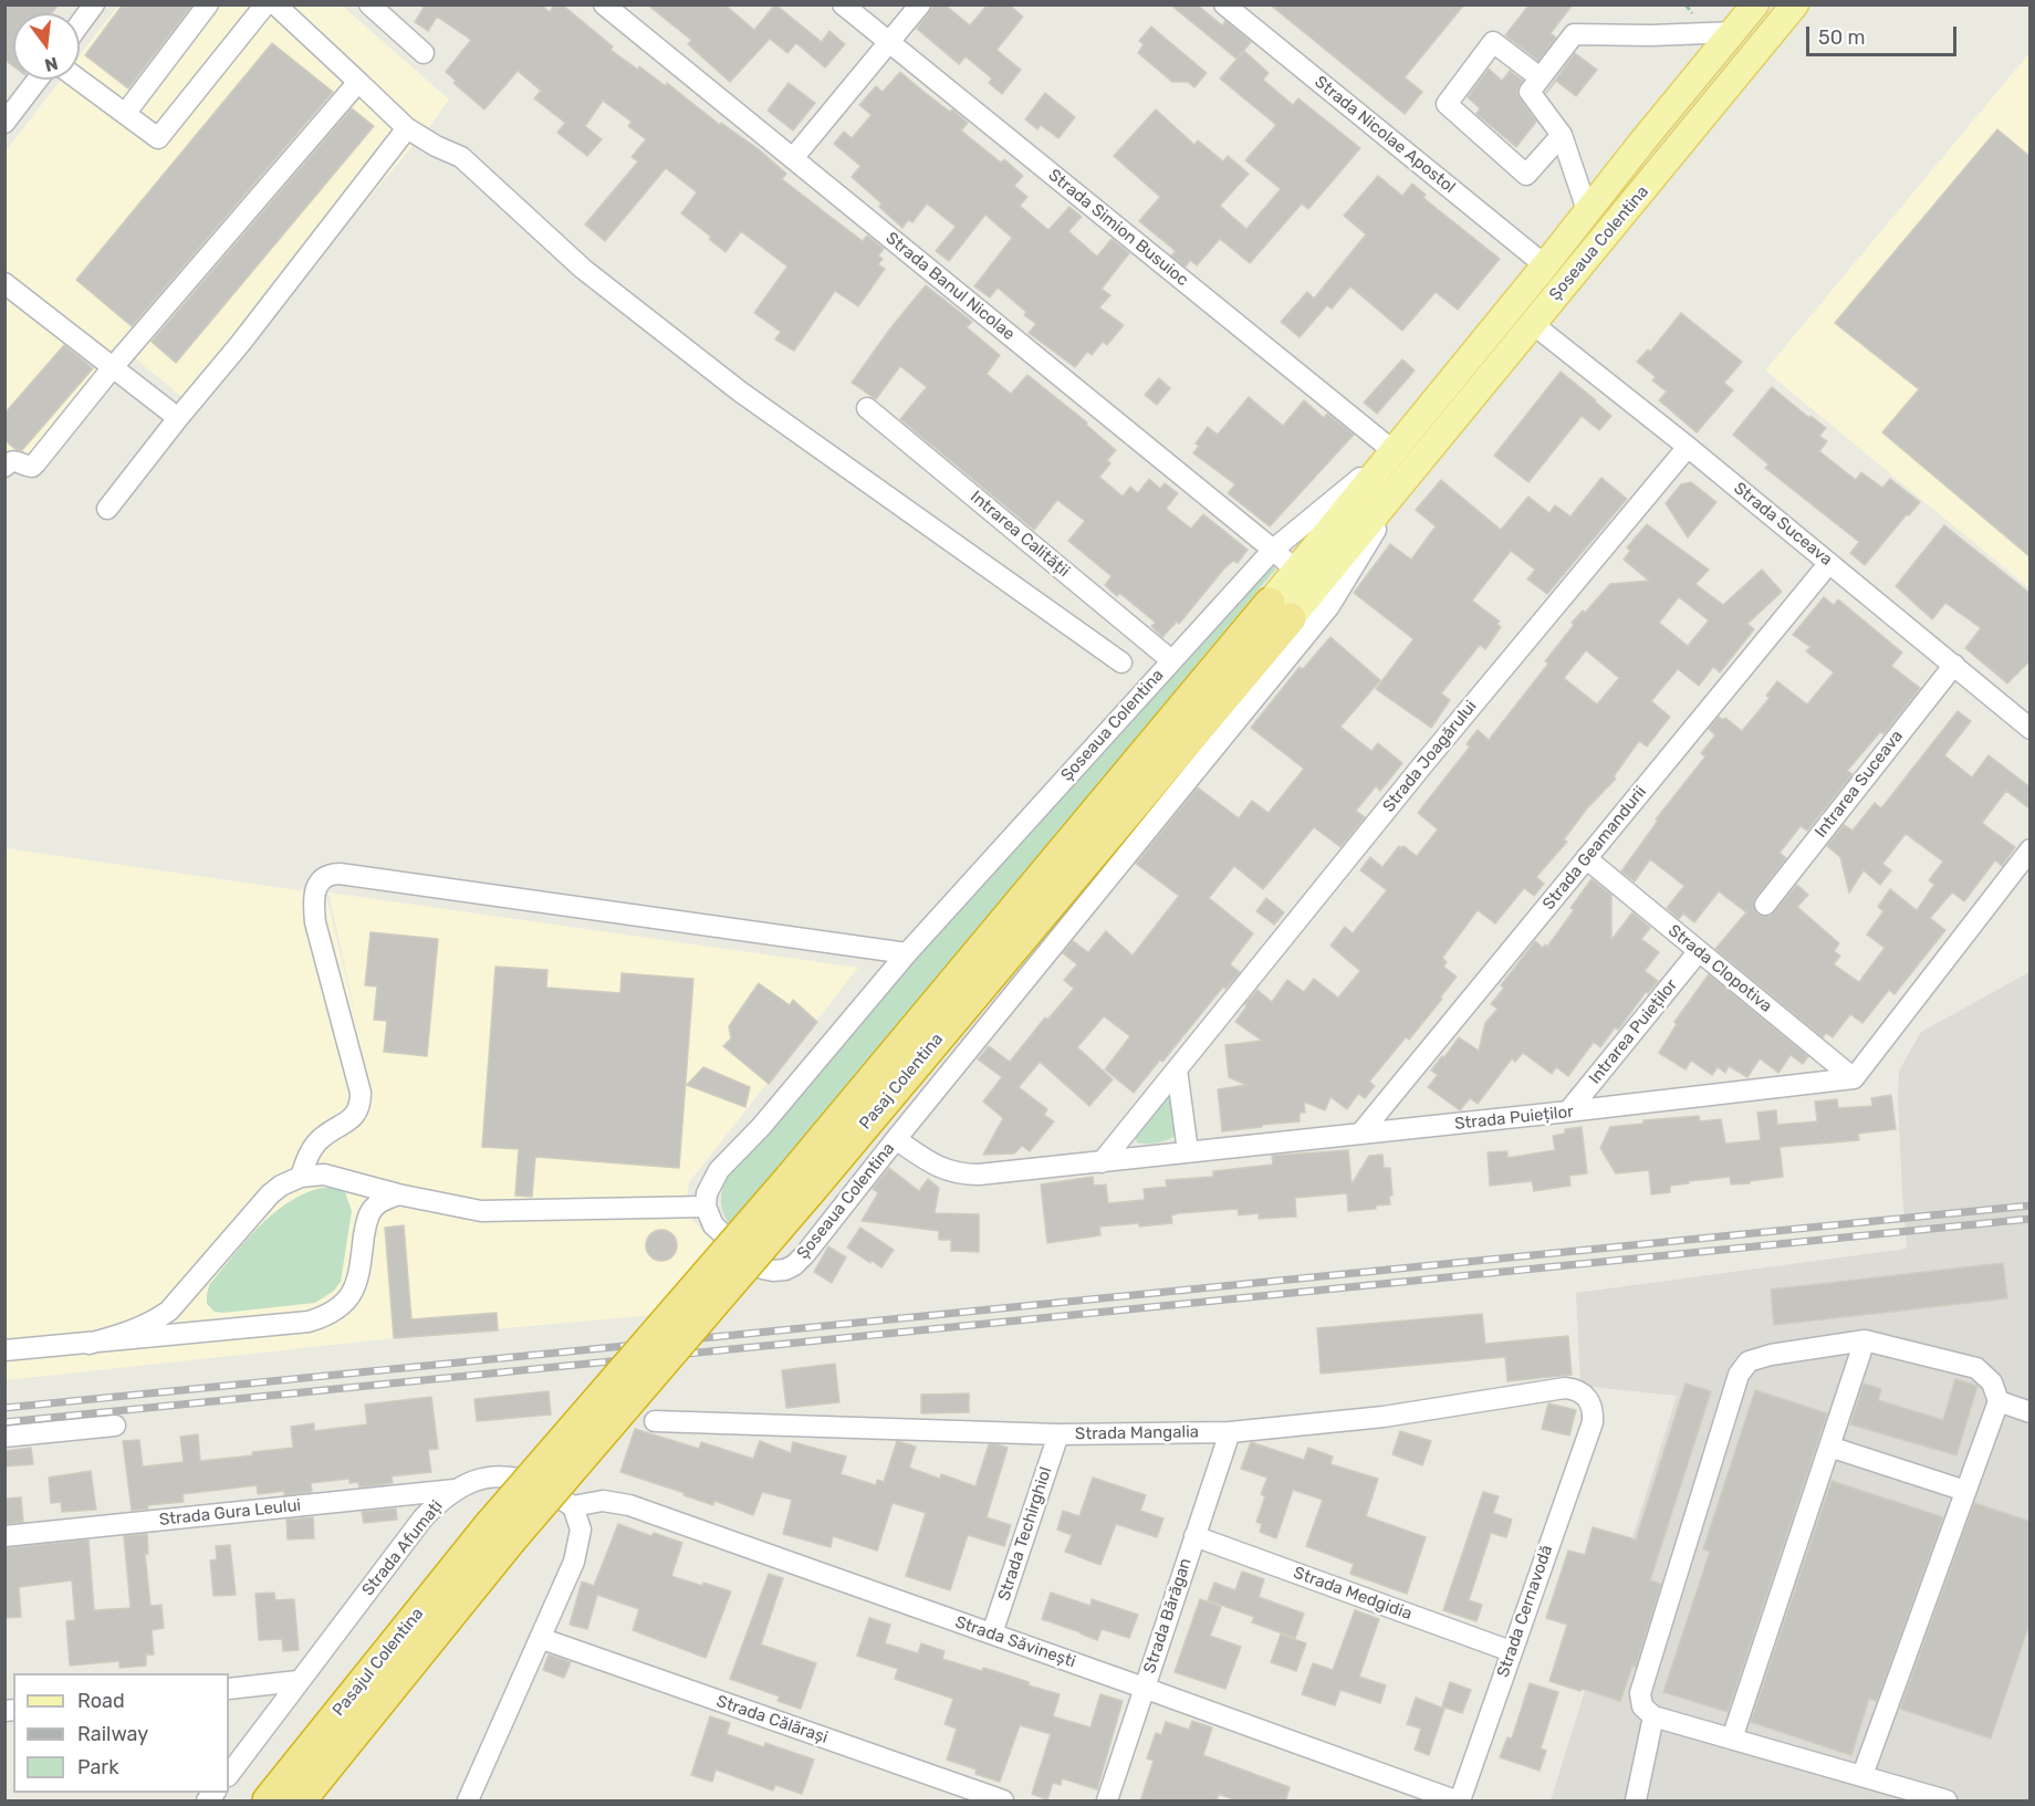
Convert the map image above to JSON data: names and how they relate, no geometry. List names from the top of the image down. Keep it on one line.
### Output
{"streets":{"highway":["Pasaj Colentina","Pasajul Colentina"],"main road":["Șoseaua Colentina"],"street":["Strada Nicolae Apostol","Strada Simion Busuioc","Strada Banul Nicolae","Strada Suceava","Intrarea Calității","Strada Joagărului","Intrarea Suceava","Strada Geamandurii","Strada Clopotiva","Intrarea Puieților","Strada Puieților","Strada Mangalia","Strada Gura Leului","Strada Techirghiol","Strada Afumați","Strada Medgidia","Strada Cernavodă","Strada Bărăgan","Strada Săvinești","Strada Călărași"]},"crossings":[["Strada Nicolae Apostol","Șoseaua Colentina"],["Strada Simion Busuioc","Șoseaua Colentina"],["Șoseaua Colentina","Strada Banul Nicolae"],["Șoseaua Colentina","Strada Suceava"],["Șoseaua Colentina","Intrarea Calității"],["Șoseaua Colentina","Pasaj Colentina"],["Șoseaua Colentina","Strada Puieților"],["Strada Suceava","Strada Joagărului"],["Strada Suceava","Intrarea Suceava"],["Strada Suceava","Strada Geamandurii"],["Strada Joagărului","Strada Puieților"],["Strada Geamandurii","Strada Clopotiva"],["Strada Geamandurii","Strada Puieților"],["Strada Clopotiva","Intrarea Puieților"],["Strada Clopotiva","Strada Puieților"],["Intrarea Puieților","Strada Puieților"],["Pasaj Colentina","Pasajul Colentina"],["Strada Mangalia","Strada Techirghiol"],["Strada Mangalia","Strada Cernavodă"],["Strada Mangalia","Strada Bărăgan"],["Strada Gura Leului","Strada Afumați"],["Strada Techirghiol","Strada Săvinești"],["Strada Afumați","Strada Săvinești"],["Strada Medgidia","Strada Cernavodă"],["Strada Medgidia","Strada Bărăgan"],["Strada Cernavodă","Strada Săvinești"],["Strada Bărăgan","Strada Săvinești"]],"legend":["Road","Railway","Park"],"scale_bar":"50 m","north":"bottom"}
